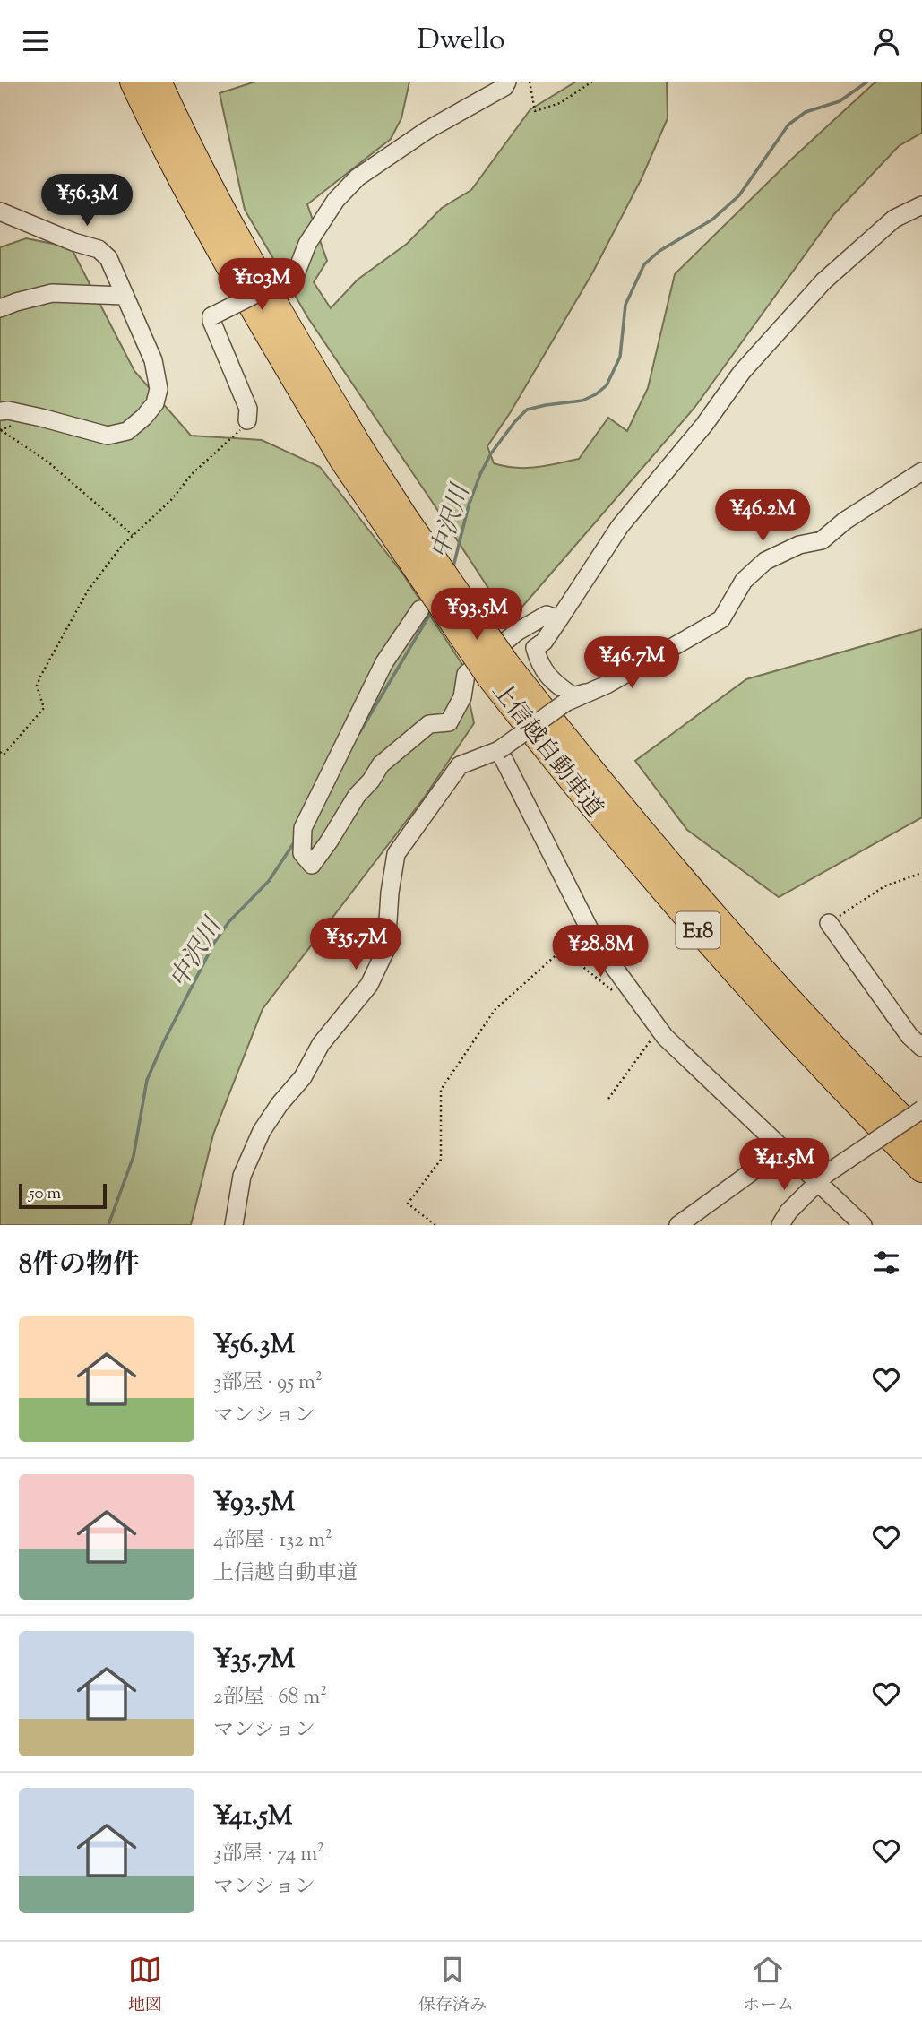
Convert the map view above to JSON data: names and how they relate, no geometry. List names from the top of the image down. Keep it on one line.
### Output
{"streets":{"highway":["上信越自動車道","E18"]},"water":["中沢川"],"scale_bar":"50 m","page":{"header":"Dwello","price":["¥56.3M","¥103M","¥46.2M","¥93.5M","¥46.7M","¥35.7M","¥28.8M","¥41.5M"],"scale":"50 m","heading":"8件の物件","list":[{"name":"¥56.3M","note":"3部屋 · 95 m² · マンション"},{"name":"¥93.5M","note":"4部屋 · 132 m² · 上信越自動車道"},{"name":"¥35.7M","note":"2部屋 · 68 m² · マンション"},{"name":"¥41.5M","note":"3部屋 · 74 m² · マンション"}],"tabs":["地図","保存済み","ホーム"]}}
